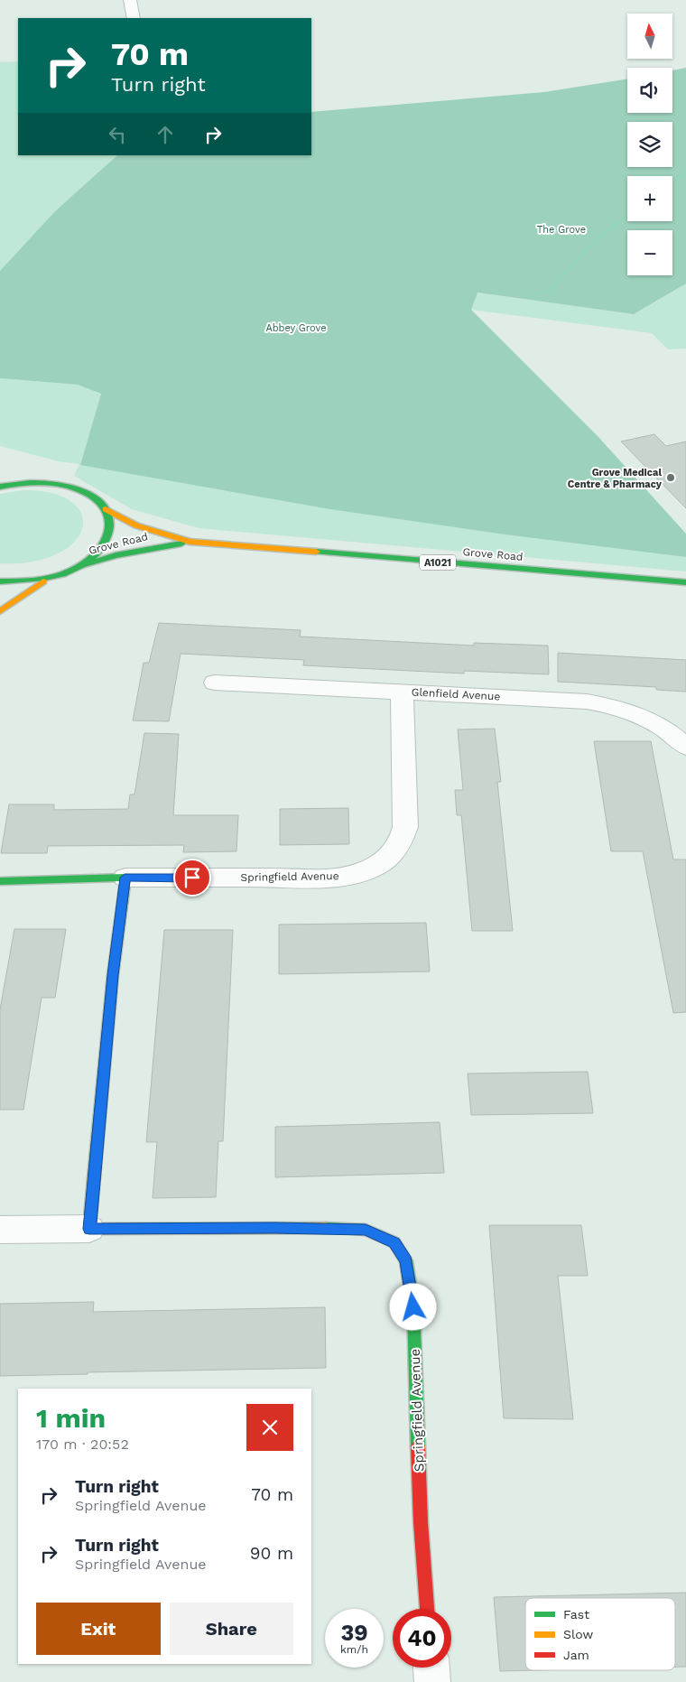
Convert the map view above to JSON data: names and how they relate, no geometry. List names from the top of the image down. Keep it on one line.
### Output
{"streets":{"main road":["Grove Road","A1021","Springfield Avenue"],"street":["Glenfield Avenue"]},"crossings":[["Glenfield Avenue","Springfield Avenue"]],"parks":["The Grove","Abbey Grove"],"places":["Grove Medical Centre & Pharmacy"],"legend":["Fast","Slow","Jam"],"north":"top","page":{"map_buttons":["+","−"],"turn":["70 m","Turn right"],"heading":["1 min","170 m · 20:52"],"list":[{"name":"Turn right","note":"Springfield Avenue","value":"70 m"},{"name":"Turn right","note":"Springfield Avenue","value":"90 m"}],"buttons":["Exit","Share"],"speed":"39 km/h","limit":"40"}}
